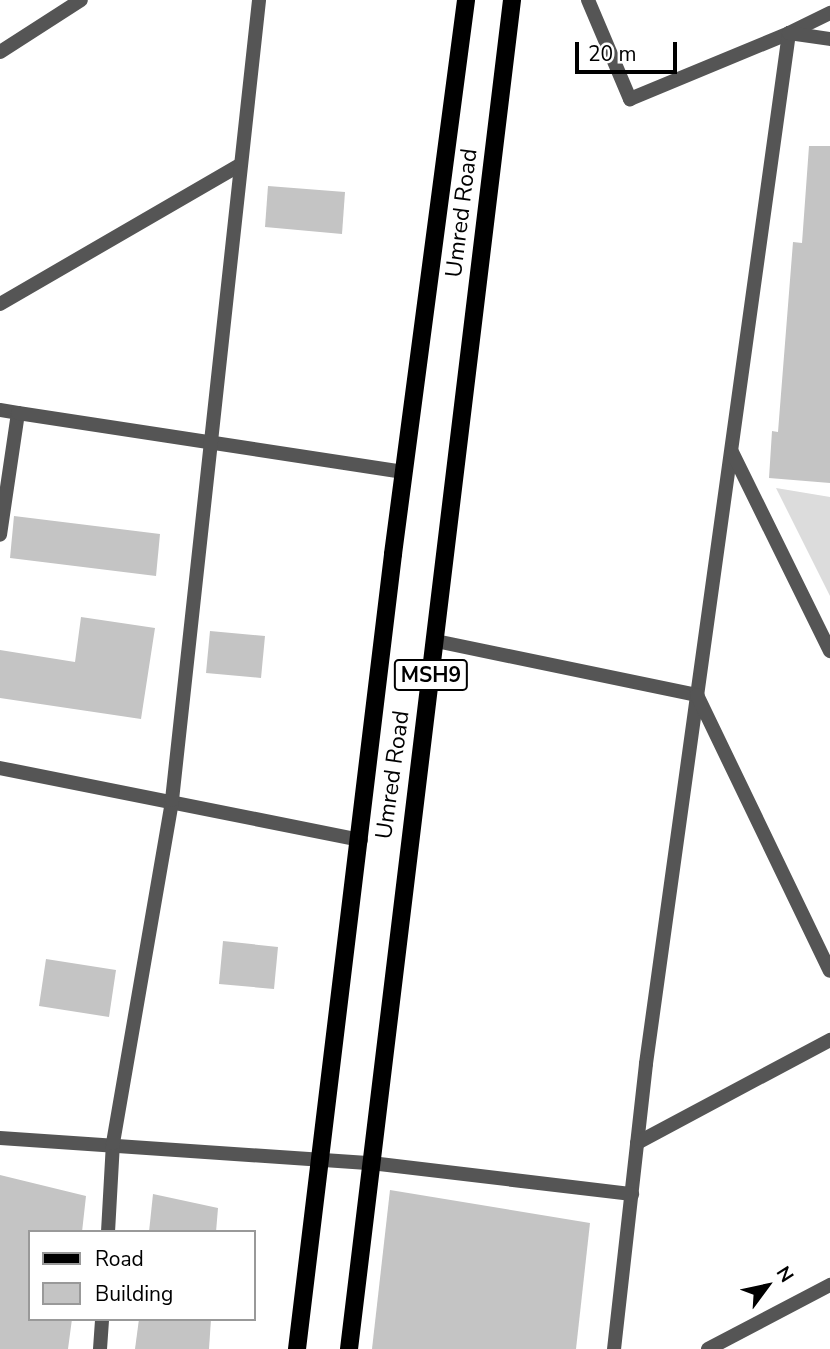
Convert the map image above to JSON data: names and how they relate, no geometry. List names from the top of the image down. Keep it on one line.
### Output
{"streets":{"main road":["Umred Road","MSH9"]},"legend":["Road","Building"],"scale_bar":"20 m","north":"top right"}
